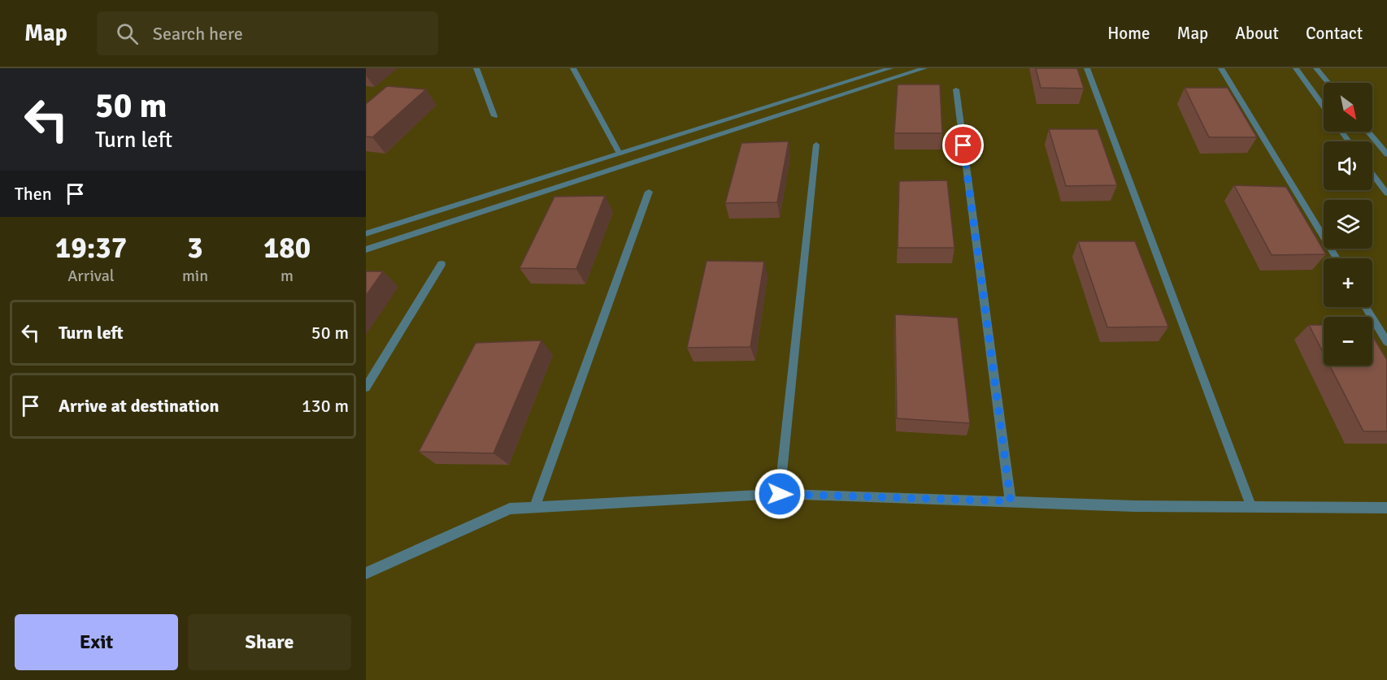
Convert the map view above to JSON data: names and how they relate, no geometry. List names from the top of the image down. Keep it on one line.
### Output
{"north":"bottom right","page":{"header":"Map","search":"Search here","nav":["Home","Map","About","Contact"],"turn":["50 m","Turn left"],"map_buttons":["+","−"],"then":"Then","eta":["19:37","Arrival","3","min","180","m"],"list":[{"name":"Turn left","value":"50 m"},{"name":"Arrive at destination","value":"130 m"}],"buttons":["Exit","Share"]}}
